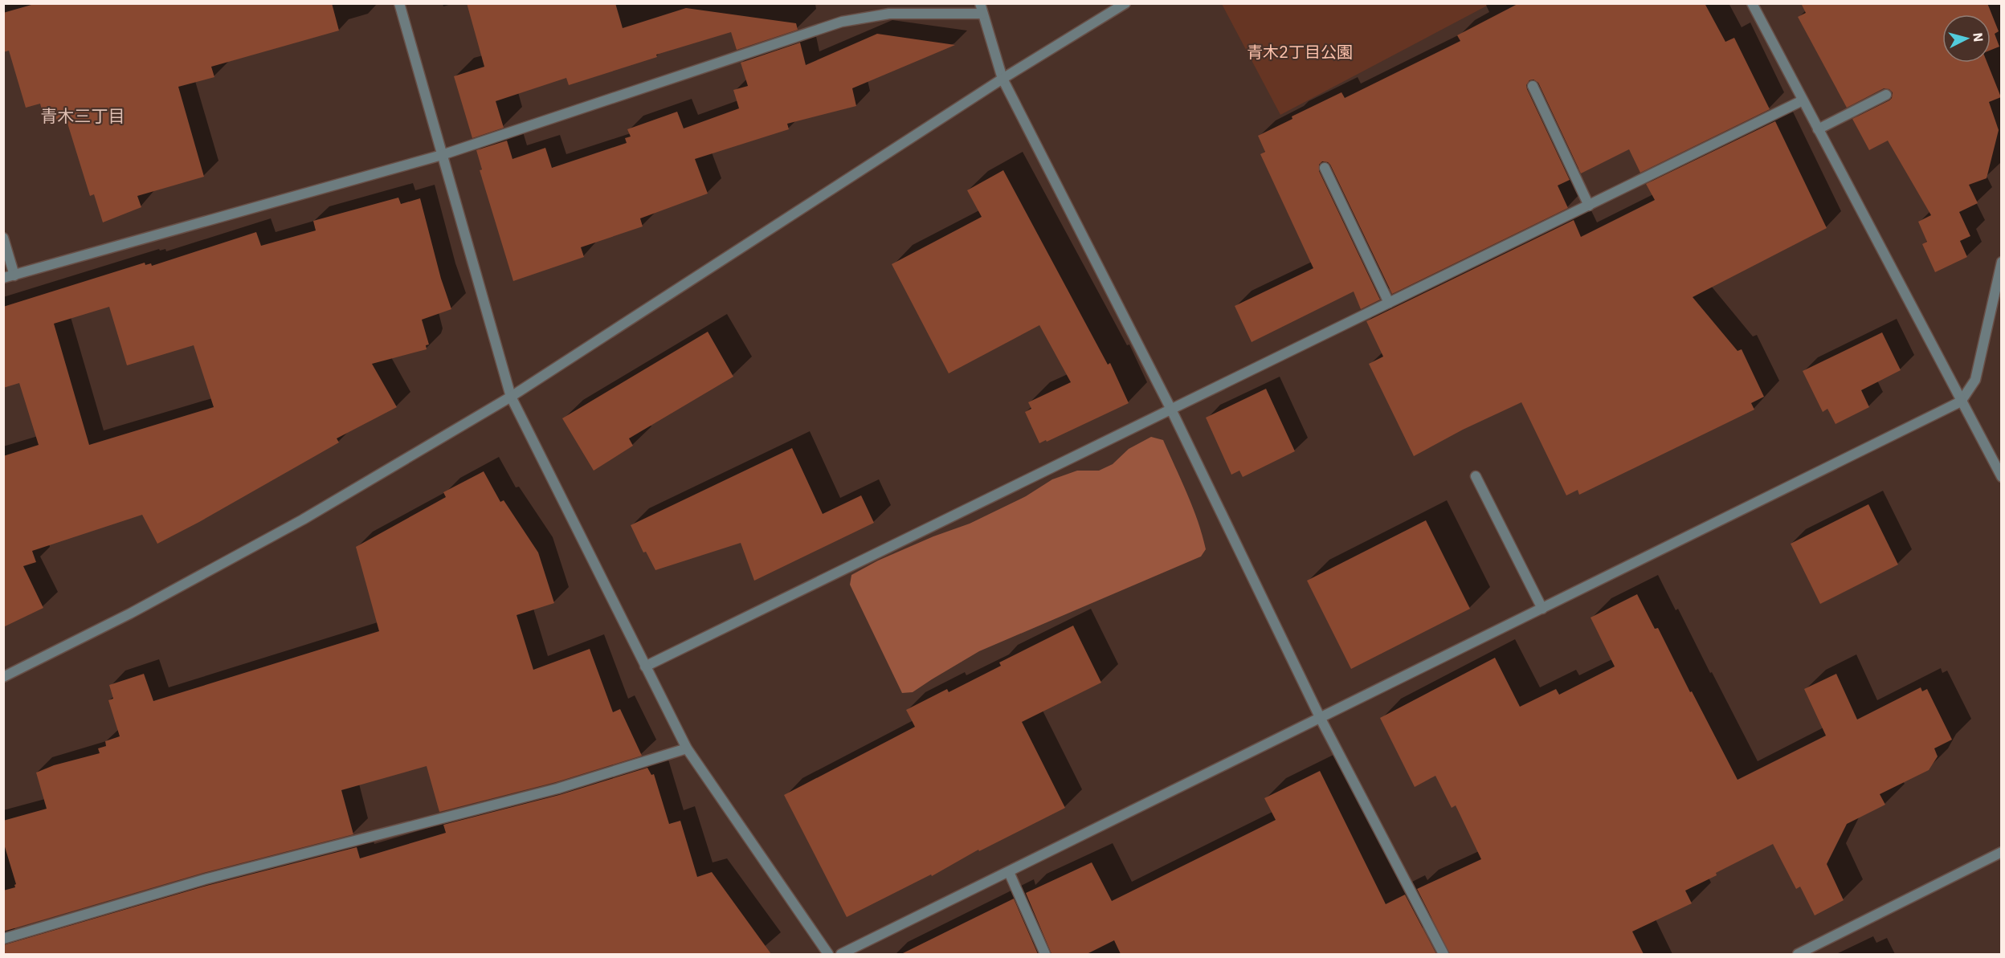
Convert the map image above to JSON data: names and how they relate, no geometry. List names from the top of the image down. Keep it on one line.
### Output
{"districts":["青木三丁目"],"parks":["青木2丁目公園"],"north":"right"}
